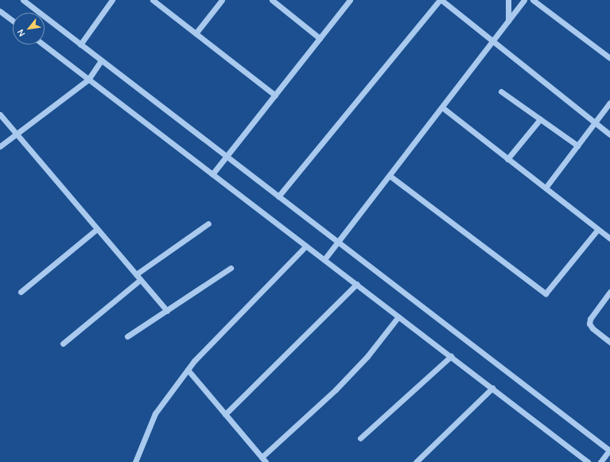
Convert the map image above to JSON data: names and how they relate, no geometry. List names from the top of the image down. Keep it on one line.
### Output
{"north":"bottom left"}
